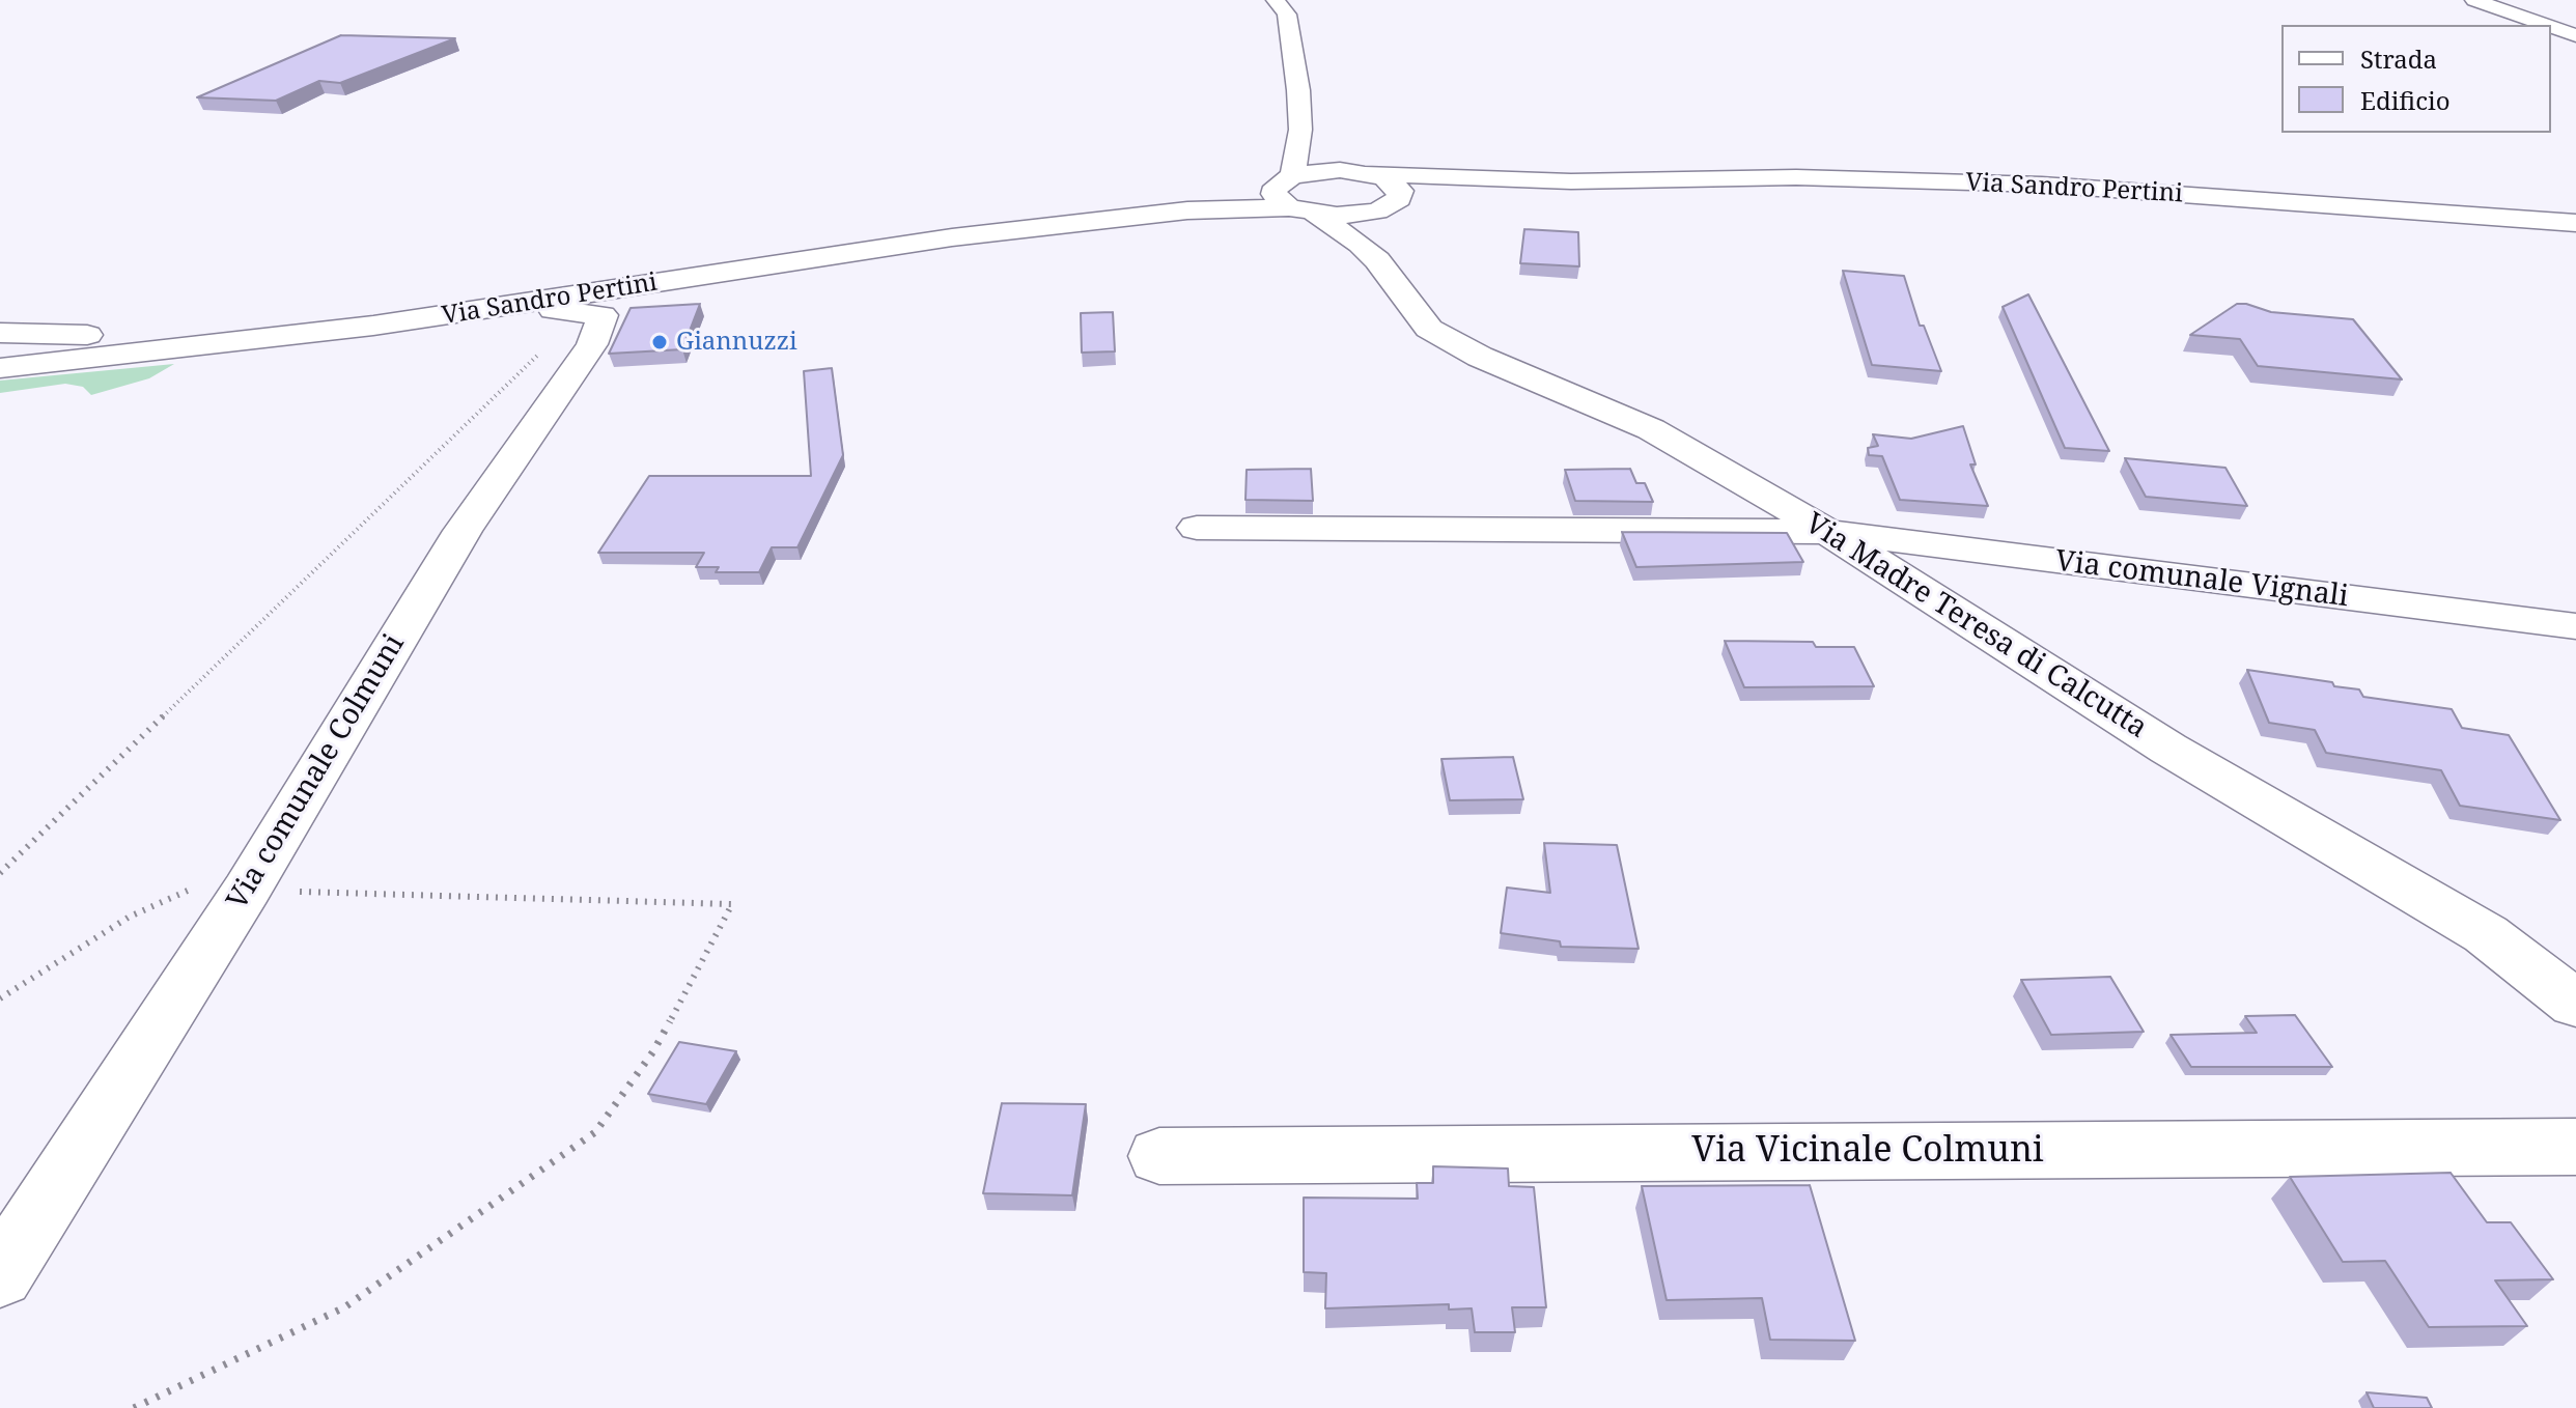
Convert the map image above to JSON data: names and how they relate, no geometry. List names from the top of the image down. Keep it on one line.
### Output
{"streets":{"street":["Via Sandro Pertini","Via comunale Vignali","Via Madre Teresa di Calcutta","Via comunale Colmuni","Via Vicinale Colmuni"]},"crossings":[["Via Sandro Pertini","Via Madre Teresa di Calcutta"],["Via comunale Vignali","Via Madre Teresa di Calcutta"]],"places":["Giannuzzi"],"legend":["Strada","Edificio"]}
